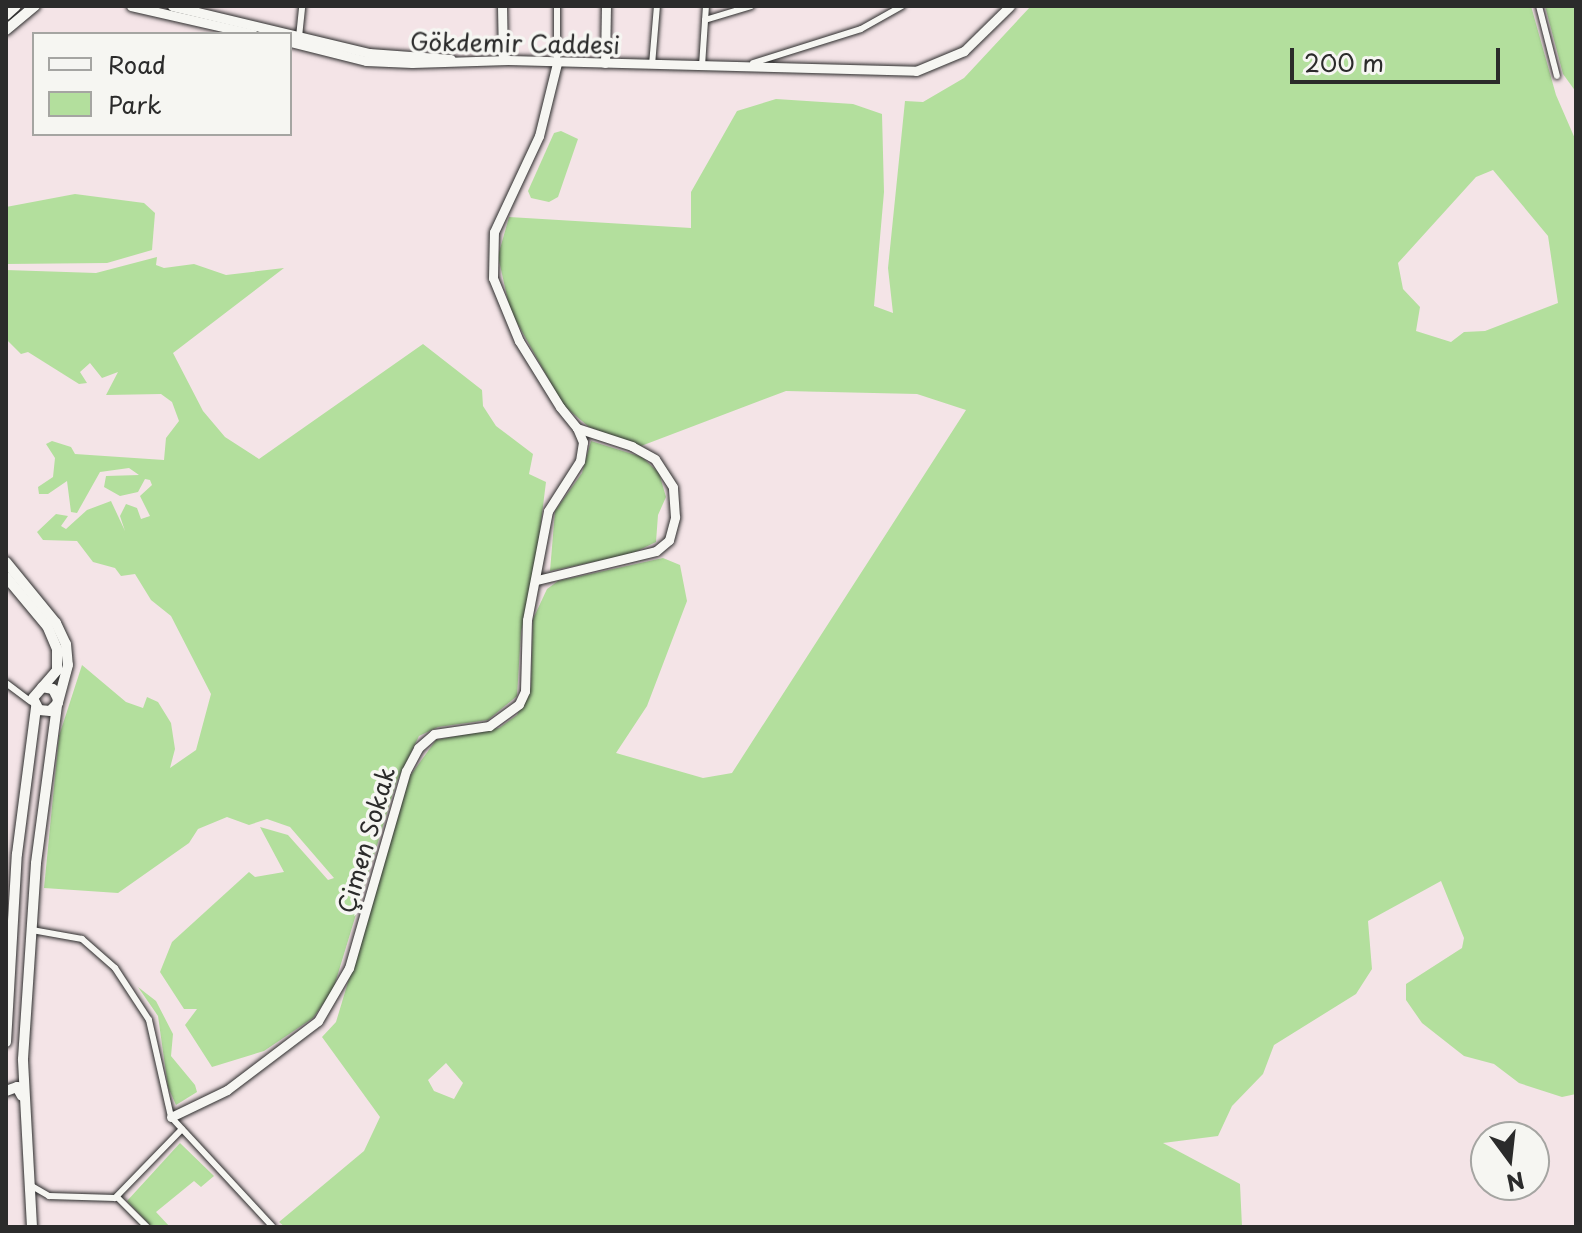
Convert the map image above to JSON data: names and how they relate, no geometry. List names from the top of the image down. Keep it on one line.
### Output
{"streets":{"main road":["Gökdemir Caddesi","Çimen Sokak"]},"legend":["Road","Park"],"scale_bar":"200 m","north":"bottom"}
